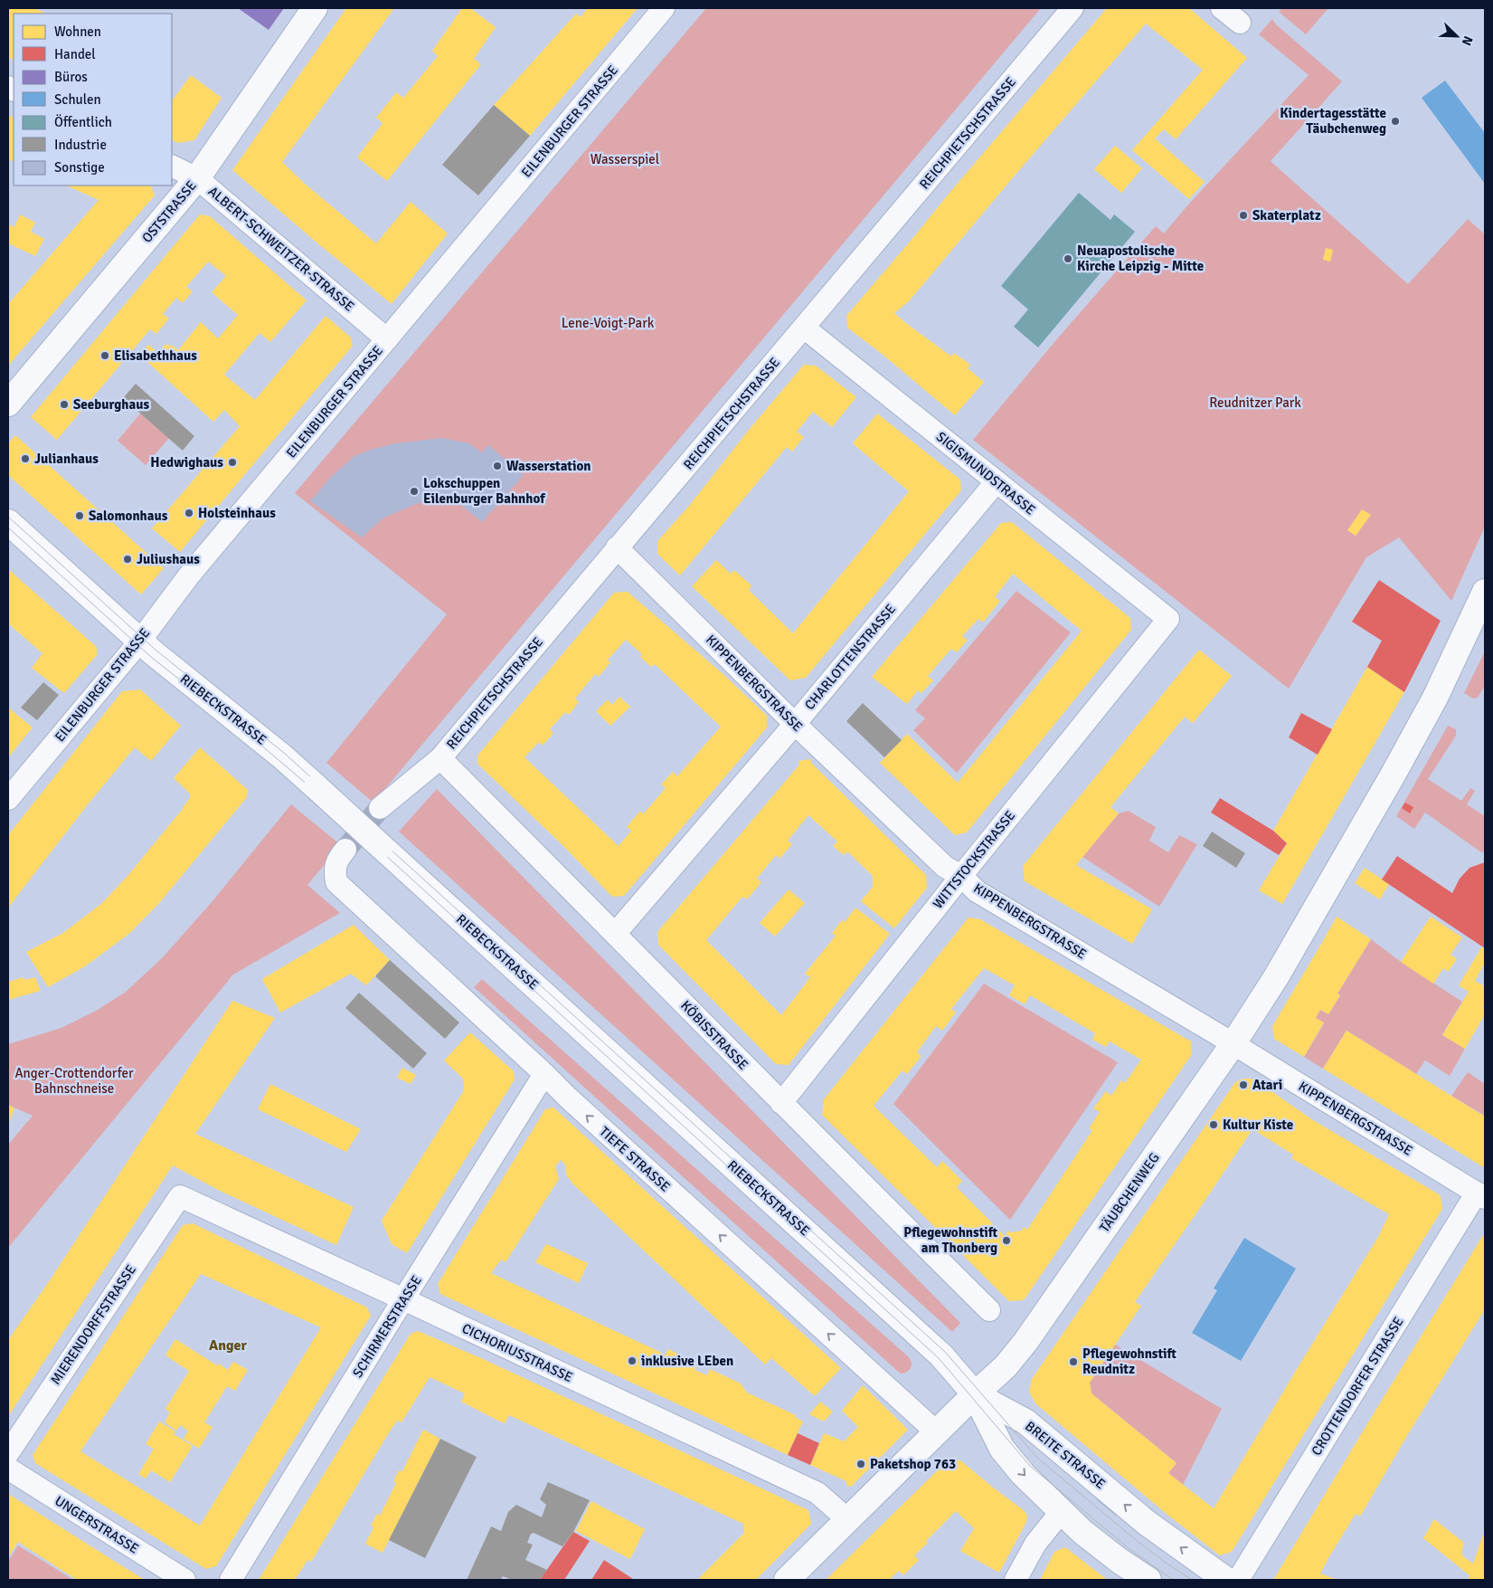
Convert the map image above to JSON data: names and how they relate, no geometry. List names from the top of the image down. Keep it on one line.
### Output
{"streets":{"main road":["OSTSTRASSE","RIEBECKSTRASSE","TÄUBCHENWEG","BREITE STRASSE"],"street":["EILENBURGER STRASSE","REICHPIETSCHSTRASSE","ALBERT-SCHWEITZER-STRASSE","SIGISMUNDSTRASSE","CHARLOTTENSTRASSE","KIPPENBERGSTRASSE","WITTSTOCKSTRASSE","KÖBISSTRASSE","TIEFE STRASSE","MIERENDORFFSTRASSE","SCHIRMERSTRASSE","CICHORIUSSTRASSE","CROTTENDORFER STRASSE","UNGERSTRASSE"]},"crossings":[["EILENBURGER STRASSE","ALBERT-SCHWEITZER-STRASSE"],["EILENBURGER STRASSE","RIEBECKSTRASSE"],["REICHPIETSCHSTRASSE","SIGISMUNDSTRASSE"],["REICHPIETSCHSTRASSE","KIPPENBERGSTRASSE"],["REICHPIETSCHSTRASSE","KÖBISSTRASSE"],["OSTSTRASSE","ALBERT-SCHWEITZER-STRASSE"],["SIGISMUNDSTRASSE","CHARLOTTENSTRASSE"],["SIGISMUNDSTRASSE","WITTSTOCKSTRASSE"],["CHARLOTTENSTRASSE","KIPPENBERGSTRASSE"],["CHARLOTTENSTRASSE","KÖBISSTRASSE"],["KIPPENBERGSTRASSE","WITTSTOCKSTRASSE"],["KIPPENBERGSTRASSE","TÄUBCHENWEG"],["KIPPENBERGSTRASSE","CROTTENDORFER STRASSE"],["RIEBECKSTRASSE","TÄUBCHENWEG"],["RIEBECKSTRASSE","BREITE STRASSE"],["WITTSTOCKSTRASSE","KÖBISSTRASSE"],["TIEFE STRASSE","TÄUBCHENWEG"],["TIEFE STRASSE","SCHIRMERSTRASSE"],["TÄUBCHENWEG","CICHORIUSSTRASSE"],["TÄUBCHENWEG","BREITE STRASSE"],["MIERENDORFFSTRASSE","CICHORIUSSTRASSE"],["SCHIRMERSTRASSE","CICHORIUSSTRASSE"]],"one_way":["TIEFE STRASSE"],"districts":["Anger"],"parks":["Wasserspiel","Lene-Voigt-Park","Reudnitzer Park","Anger-Crottendorfer Bahnschneise"],"places":["Kindertagesstätte Täubchenweg","Skaterplatz","Neuapostolische Kirche Leipzig - Mitte","Elisabethhaus","Seeburghaus","Julianhaus","Hedwighaus","Wasserstation","Lokschuppen Eilenburger Bahnhof","Holsteinhaus","Salomonhaus","Juliushaus","Atari","Kultur Kiste","Pflegewohnstift am Thonberg","inklusive LEben","Pflegewohnstift Reudnitz","Paketshop 763"],"legend":["Wohnen","Handel","Büros","Schulen","Öffentlich","Industrie","Sonstige"],"north":"bottom right"}
